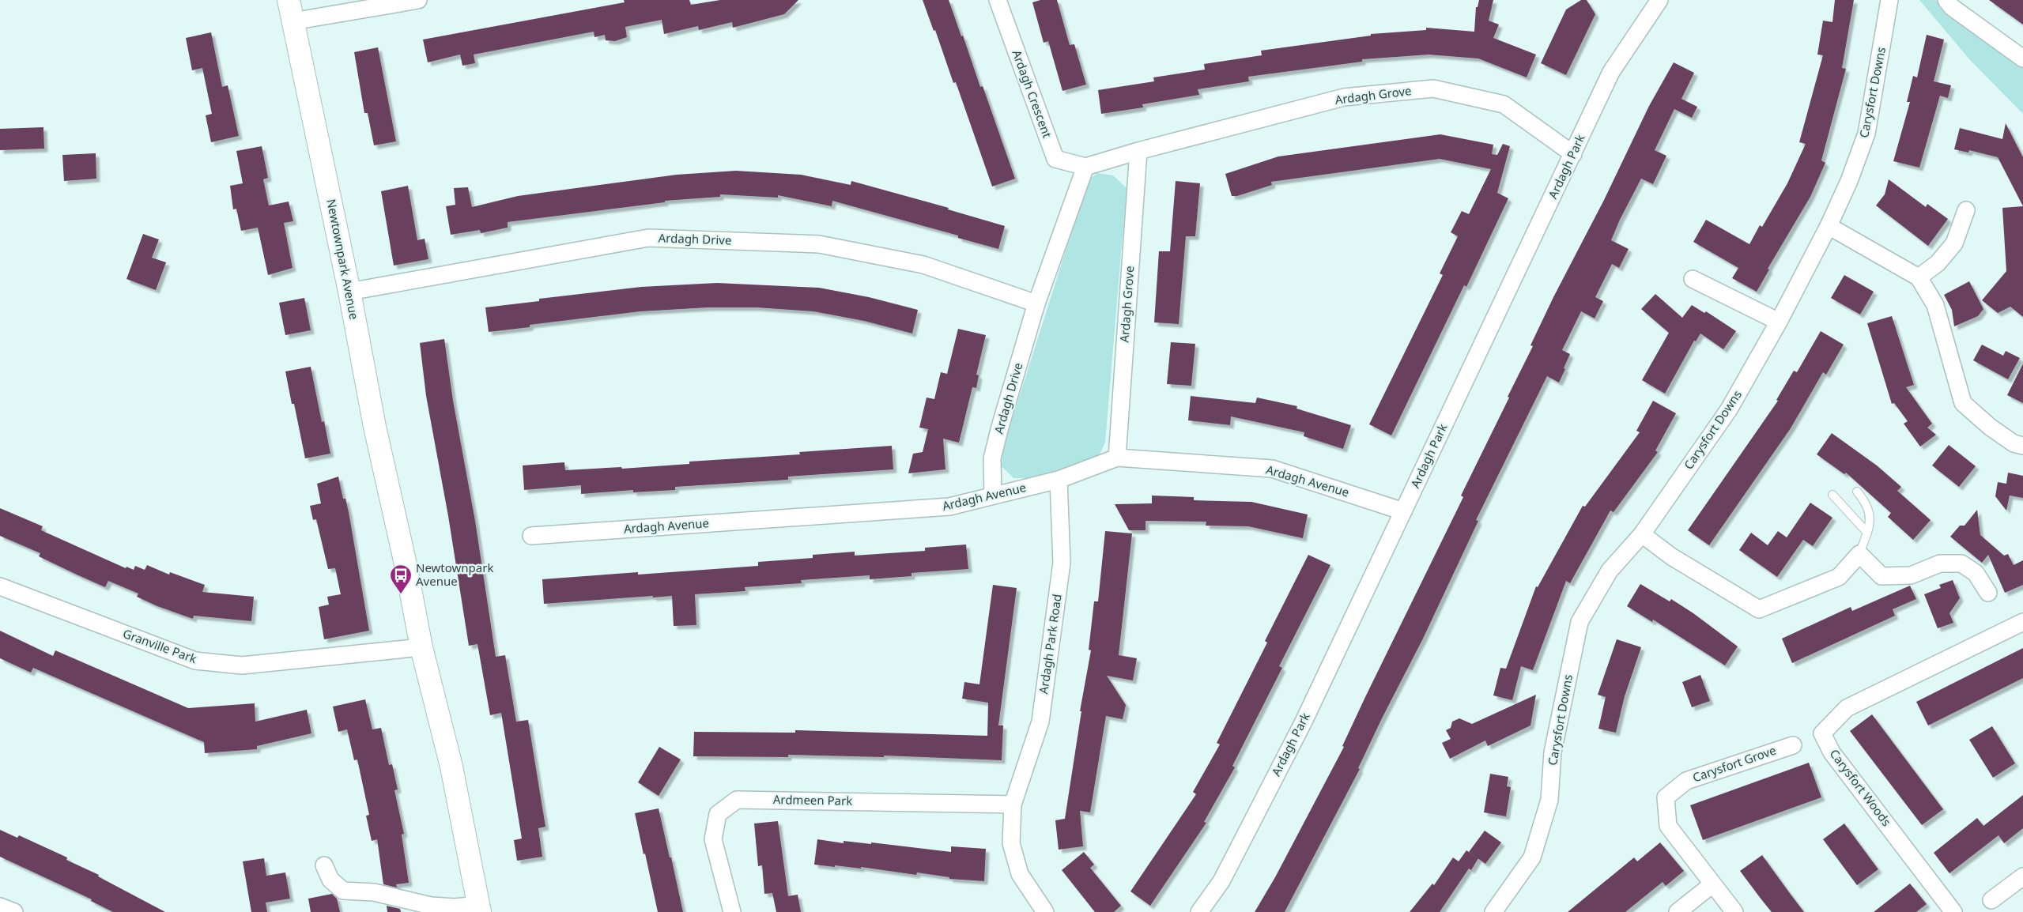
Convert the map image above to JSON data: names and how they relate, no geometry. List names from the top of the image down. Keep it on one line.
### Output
{"streets":{"main road":["Newtownpark Avenue"],"street":["Carysfort Downs","Ardagh Crescent","Ardagh Grove","Ardagh Park","Ardagh Drive","Ardagh Avenue","Ardagh Park Road","Granville Park","Carysfort Grove","Carysfort Woods","Ardmeen Park"]},"crossings":[["Ardagh Crescent","Ardagh Grove"],["Ardagh Crescent","Ardagh Drive"],["Ardagh Grove","Ardagh Park"],["Ardagh Grove","Ardagh Drive"],["Ardagh Grove","Ardagh Avenue"],["Ardagh Park","Ardagh Avenue"],["Ardagh Drive","Newtownpark Avenue"],["Ardagh Drive","Ardagh Avenue"],["Newtownpark Avenue","Granville Park"],["Ardagh Avenue","Ardagh Park Road"],["Ardagh Park Road","Ardmeen Park"]],"places":{"bus stop":["Newtownpark Avenue"]}}
